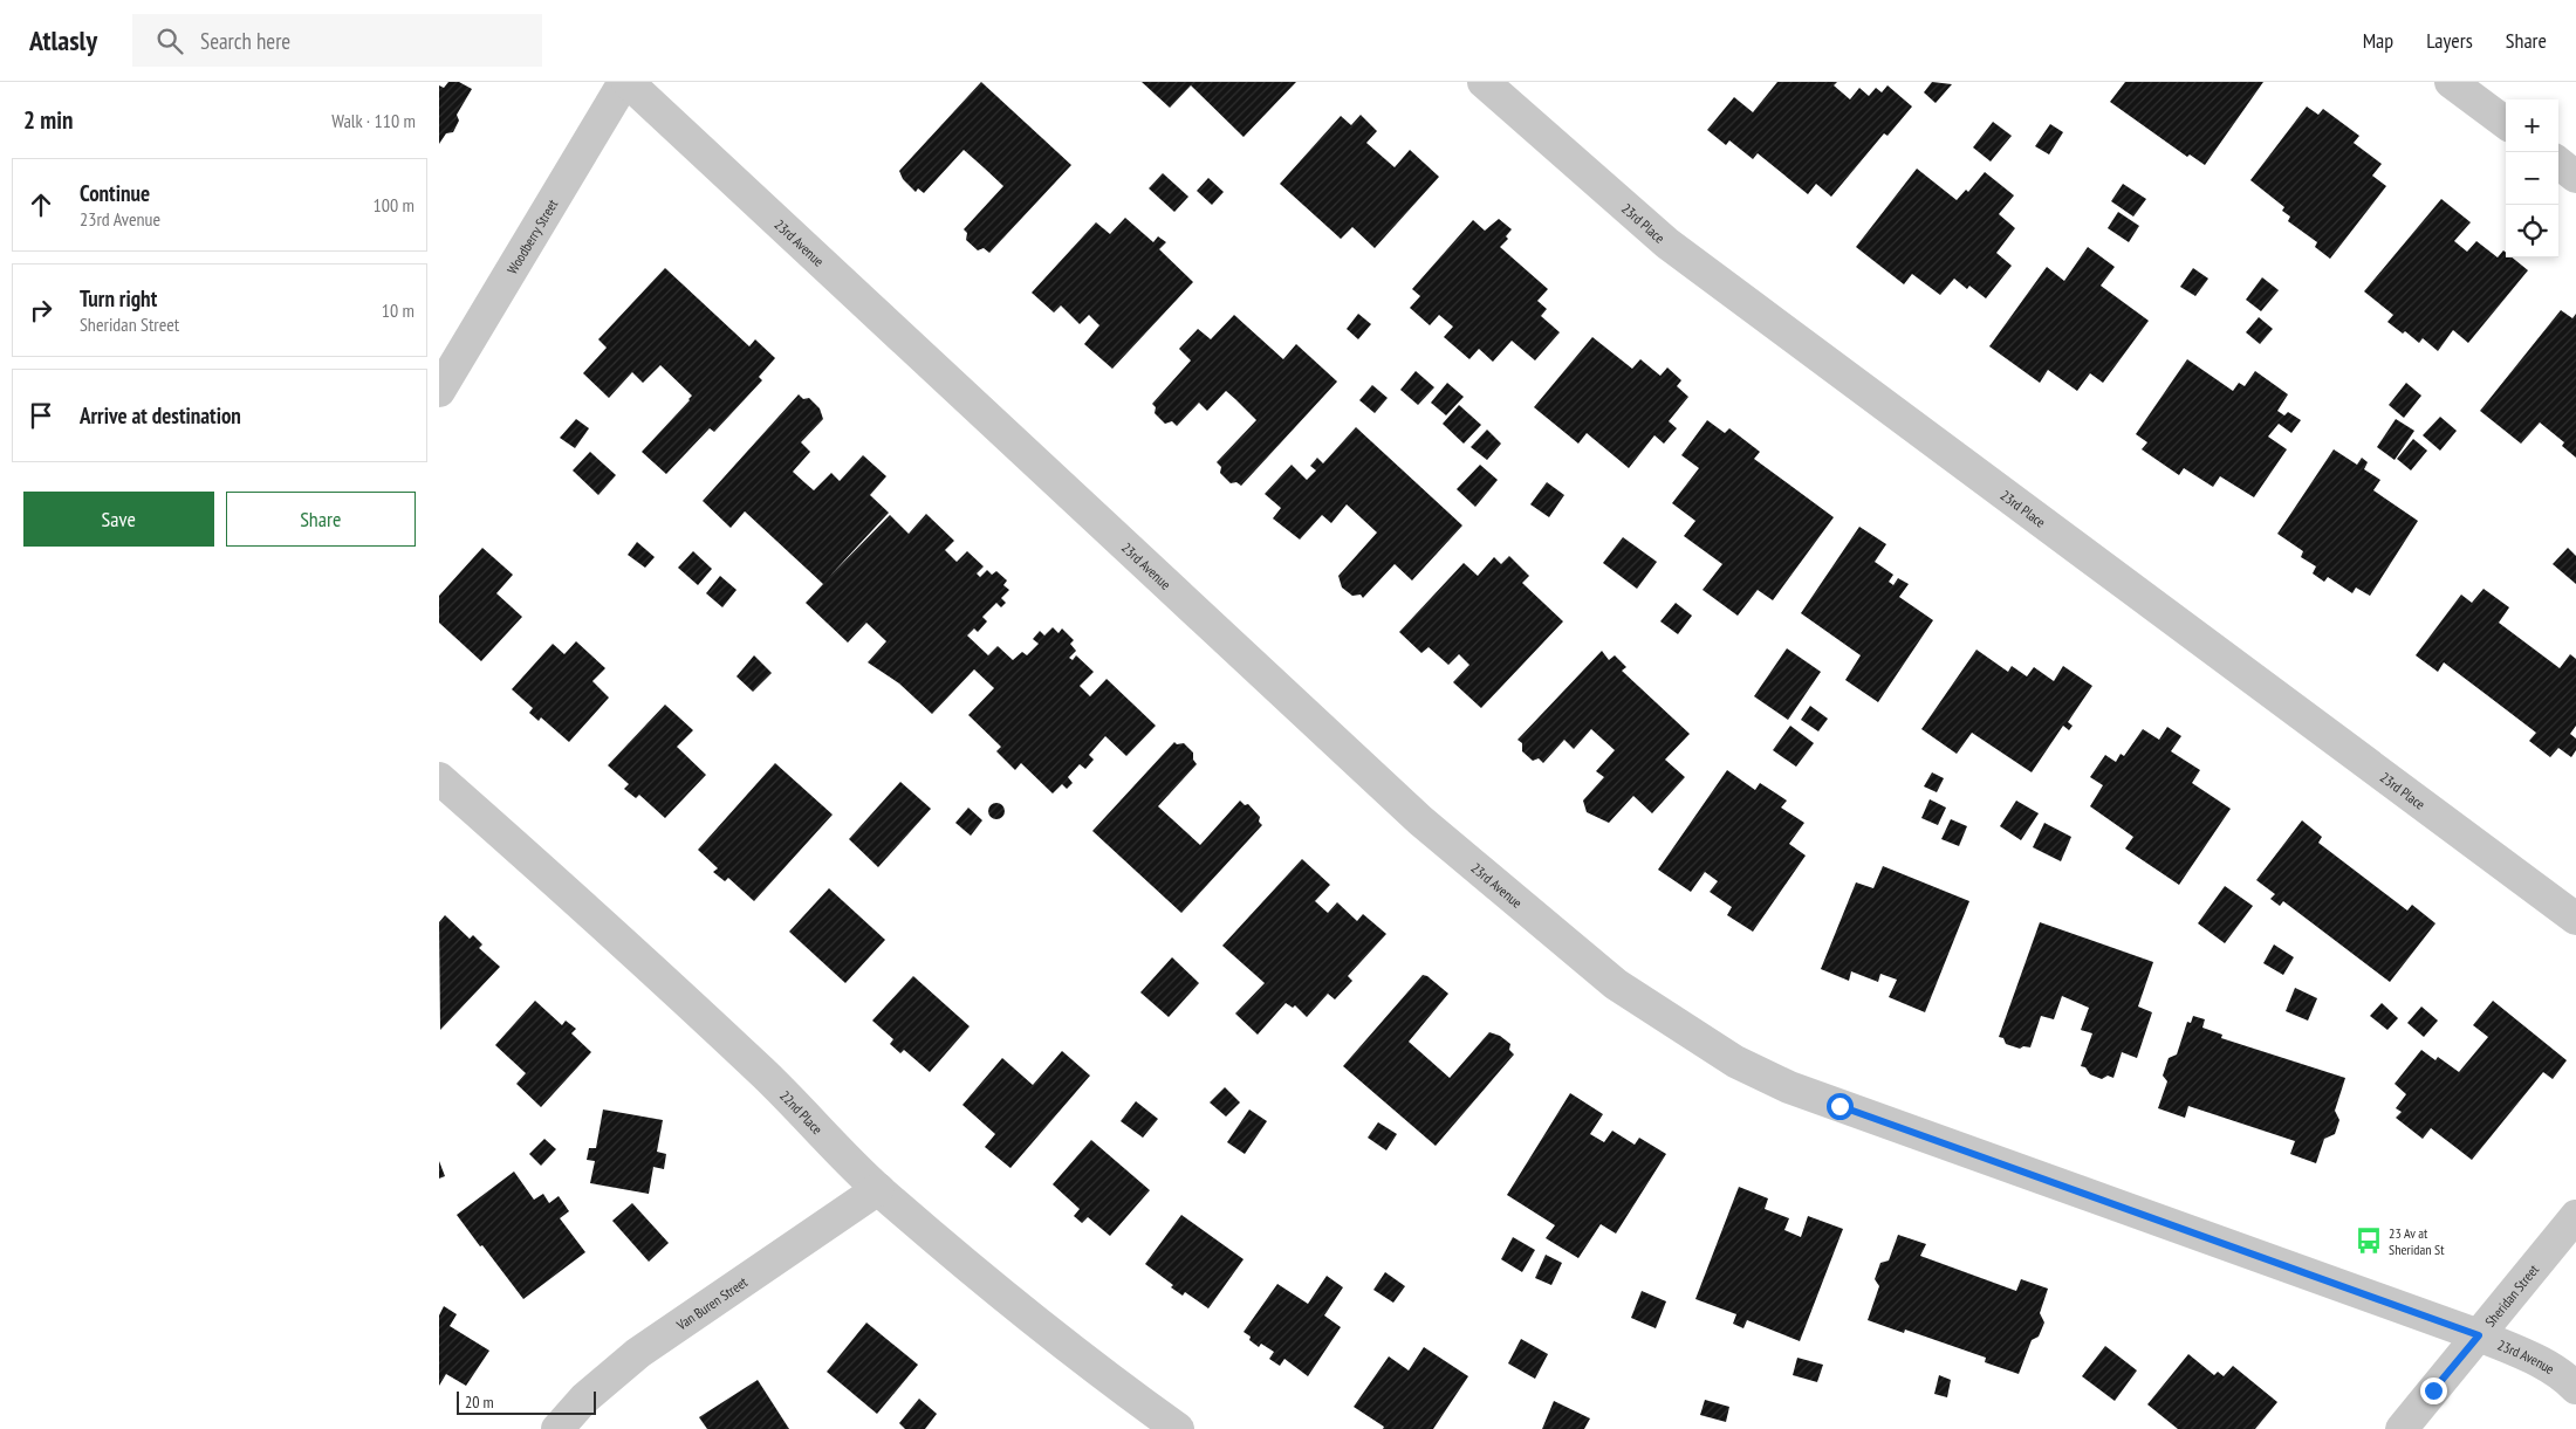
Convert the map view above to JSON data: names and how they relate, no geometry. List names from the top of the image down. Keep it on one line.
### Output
{"streets":{"street":["23rd Place","Woodberry Street","23rd Avenue","22nd Place","Sheridan Street","Van Buren Street"]},"crossings":[["Woodberry Street","23rd Avenue"],["23rd Avenue","Sheridan Street"],["22nd Place","Van Buren Street"]],"places":{"bus stop":["23 Av at Sheridan St"]},"scale_bar":"20 m","page":{"header":"Atlasly","search":"Search here","nav":["Map","Layers","Share"],"heading":["2 min","Walk · 110 m"],"map_buttons":["+","−"],"list":[["Continue","23rd Avenue","100 m"],["Turn right","Sheridan Street","10 m"],"Arrive at destination"],"buttons":["Save","Share"],"scale":"20 m"}}
